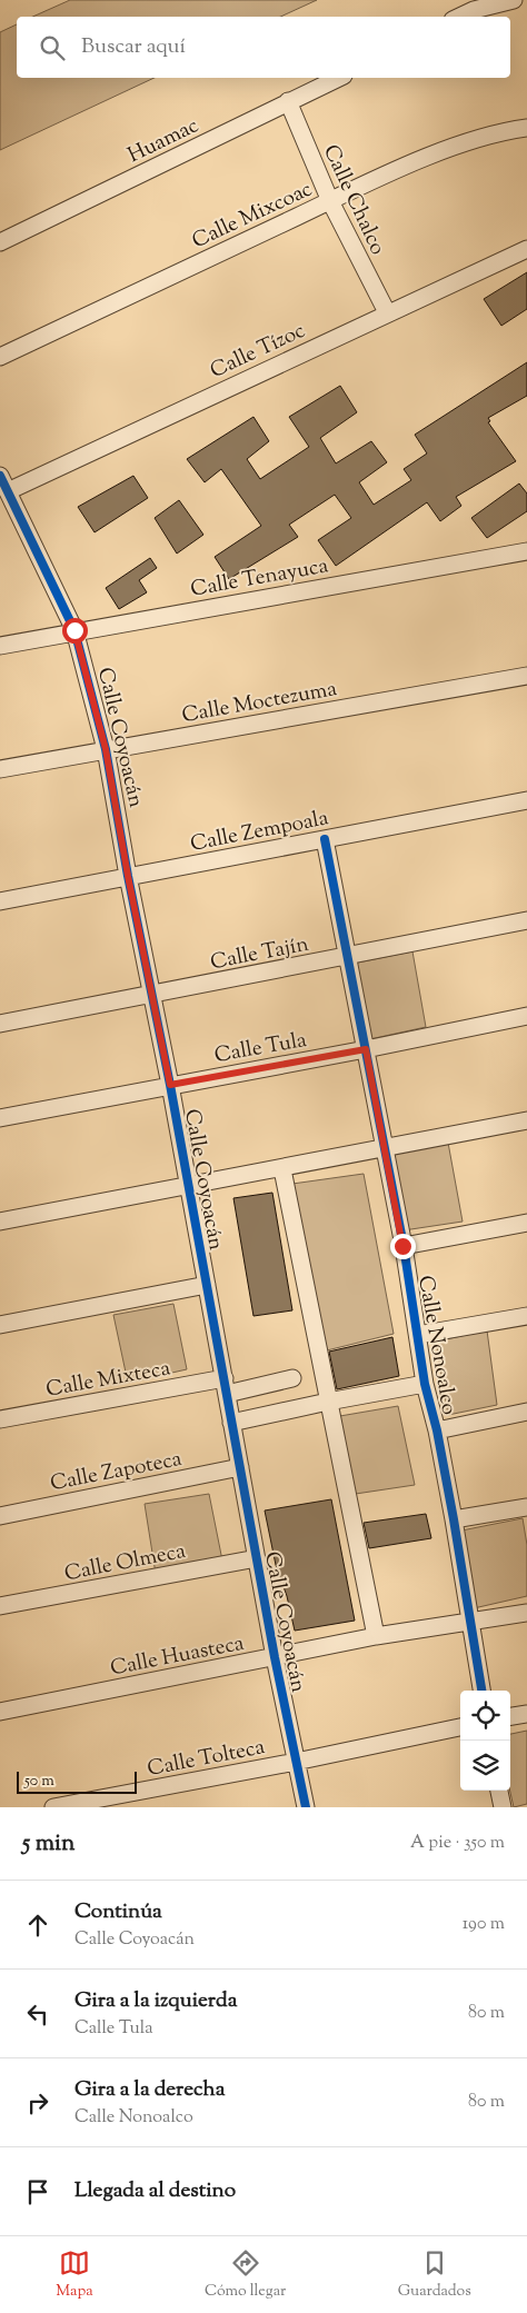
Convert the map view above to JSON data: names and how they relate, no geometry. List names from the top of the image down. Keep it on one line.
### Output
{"streets":{"street":["Huamac","Calle Chalco","Calle Mixcoac","Calle Tízoc","Calle Tenayuca","Calle Moctezuma","Calle Coyoacán","Calle Zempoala","Calle Tajín","Calle Tula","Calle Nonoalco","Calle Mixteca","Calle Zapoteca","Calle Olmeca","Calle Huasteca","Calle Tolteca"]},"crossings":[["Huamac","Calle Chalco"],["Calle Chalco","Calle Mixcoac"],["Calle Chalco","Calle Tízoc"],["Calle Tízoc","Calle Coyoacán"],["Calle Tenayuca","Calle Coyoacán"],["Calle Moctezuma","Calle Coyoacán"],["Calle Coyoacán","Calle Zempoala"],["Calle Coyoacán","Calle Tajín"],["Calle Coyoacán","Calle Tula"],["Calle Coyoacán","Calle Mixteca"],["Calle Coyoacán","Calle Zapoteca"],["Calle Coyoacán","Calle Olmeca"],["Calle Coyoacán","Calle Huasteca"],["Calle Coyoacán","Calle Tolteca"],["Calle Zempoala","Calle Nonoalco"],["Calle Tajín","Calle Nonoalco"],["Calle Tula","Calle Nonoalco"],["Calle Nonoalco","Calle Huasteca"]],"scale_bar":"50 m","page":{"search":"Buscar aquí","scale":"50 m","heading":["5 min","A pie · 350 m"],"list":[["Continúa","Calle Coyoacán","190 m"],["Gira a la izquierda","Calle Tula","80 m"],["Gira a la derecha","Calle Nonoalco","80 m"],"Llegada al destino"],"nav":["Mapa","Cómo llegar","Guardados"]}}
